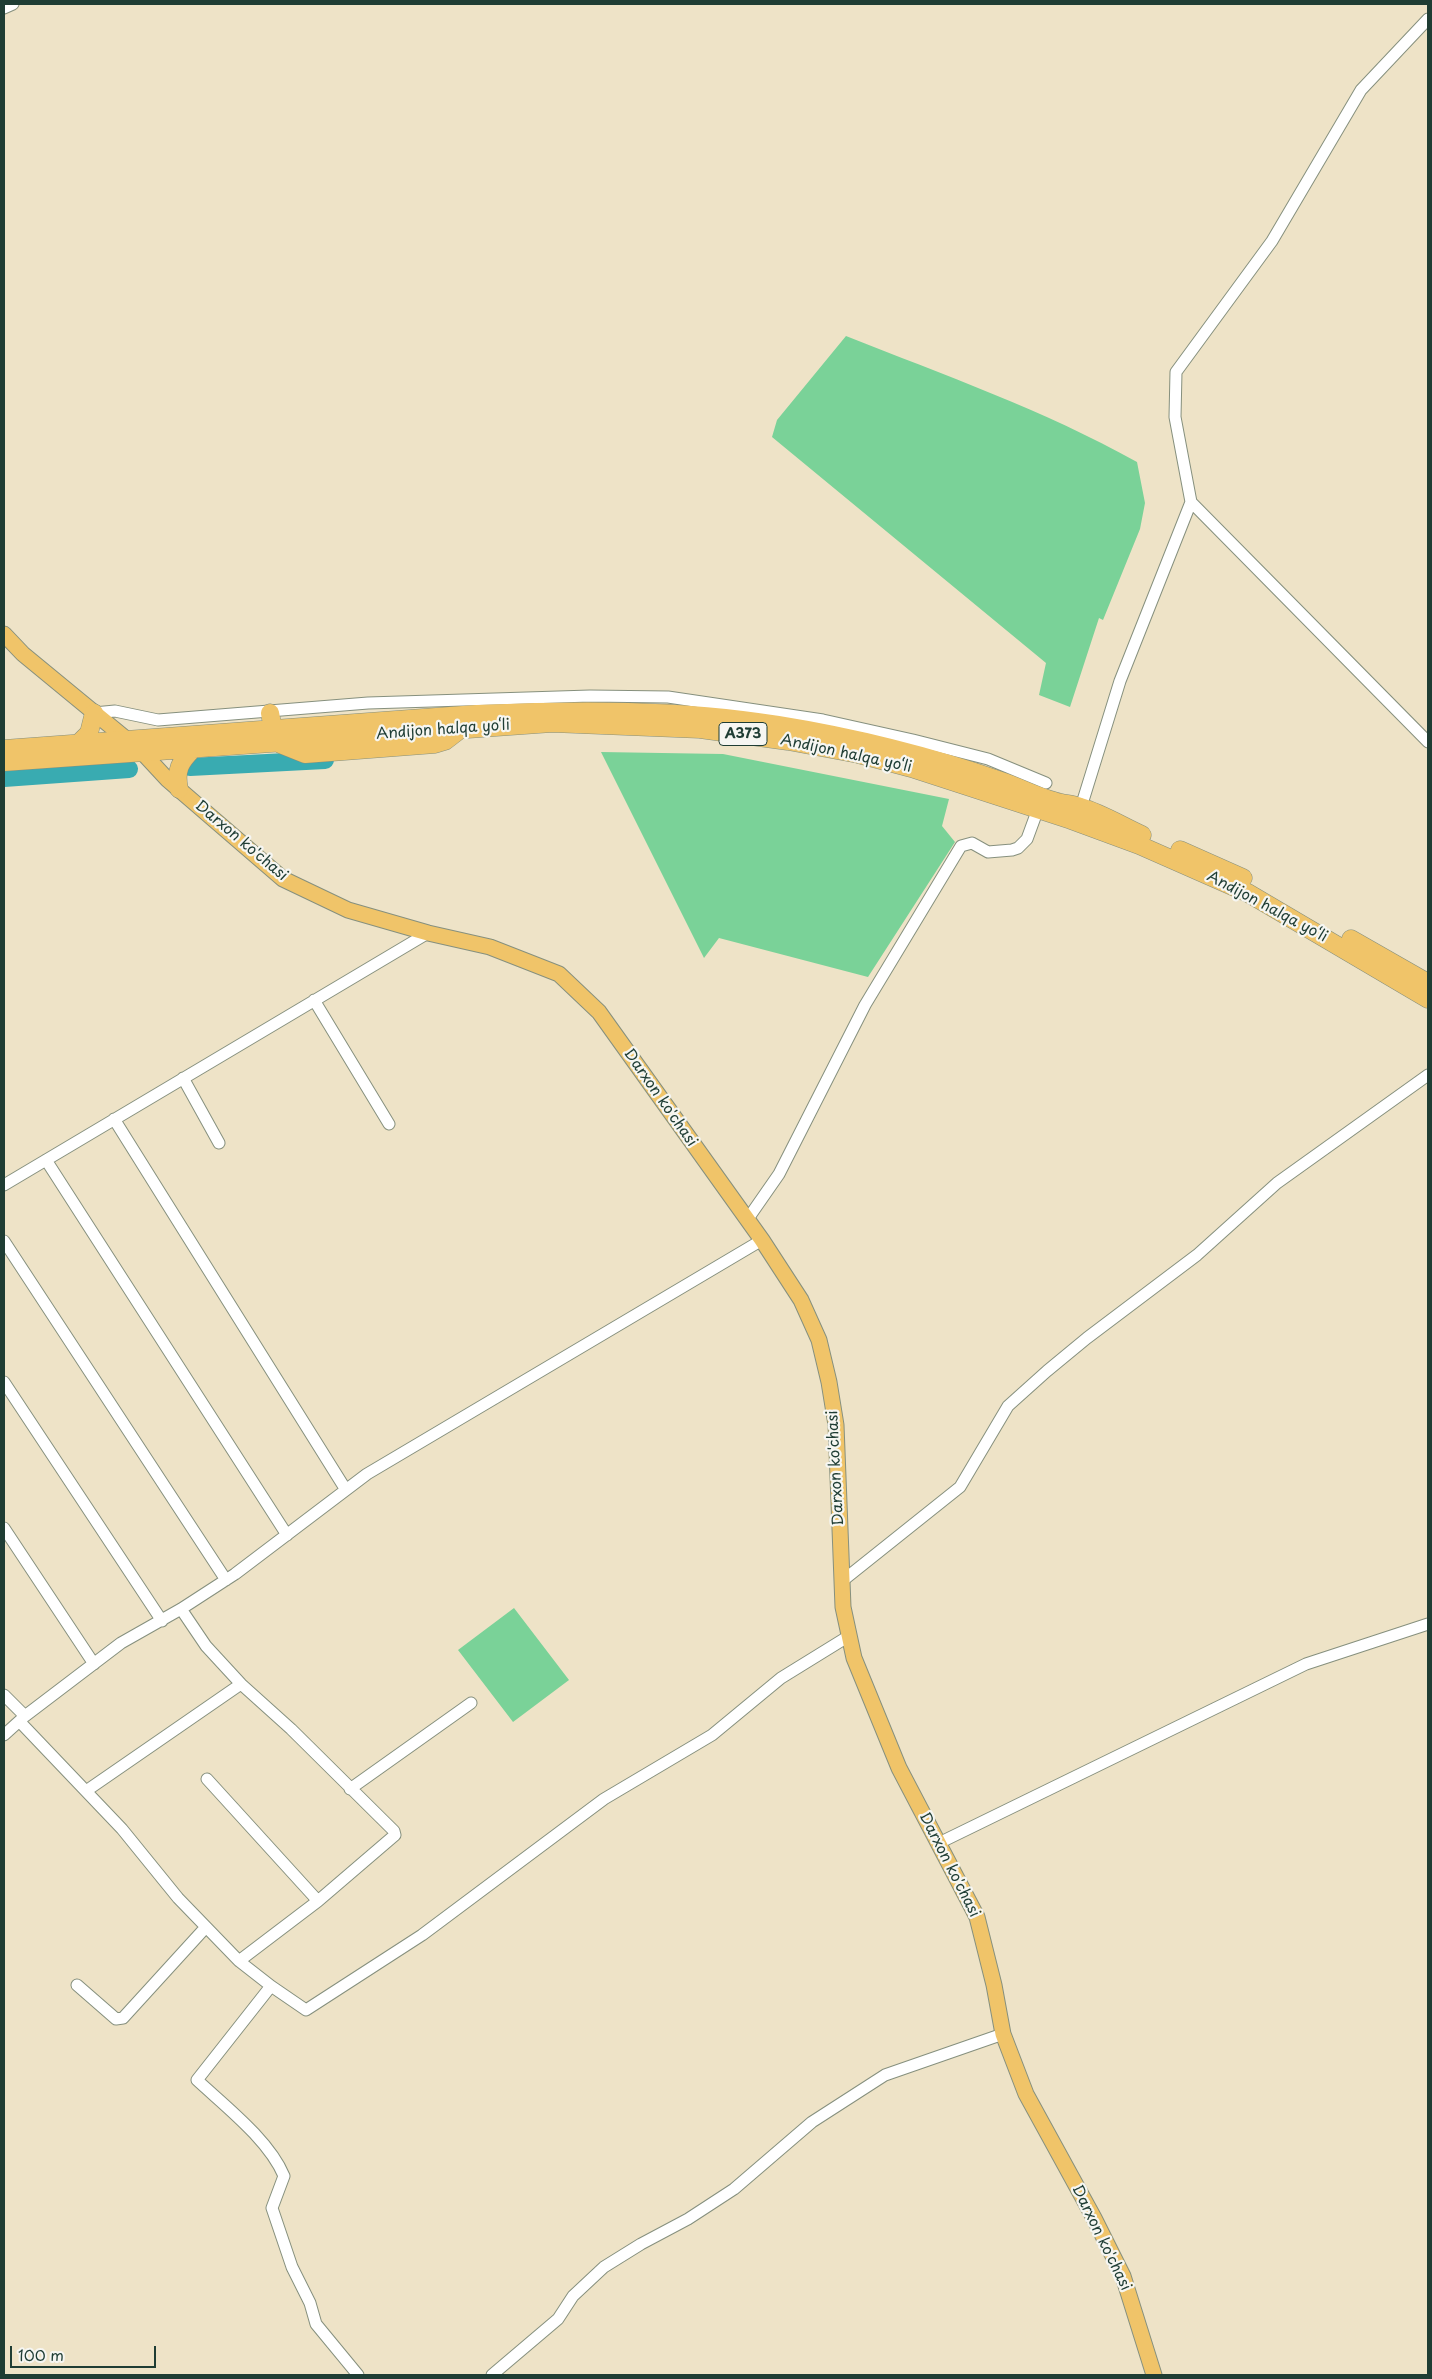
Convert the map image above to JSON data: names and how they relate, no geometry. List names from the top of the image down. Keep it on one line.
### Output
{"streets":{"highway":["Andijon halqa yo‘li","A373"],"main road":["Darxon ko'chasi"]},"crossings":[["Andijon halqa yo‘li","Darxon ko'chasi"]],"scale_bar":"100 m"}
